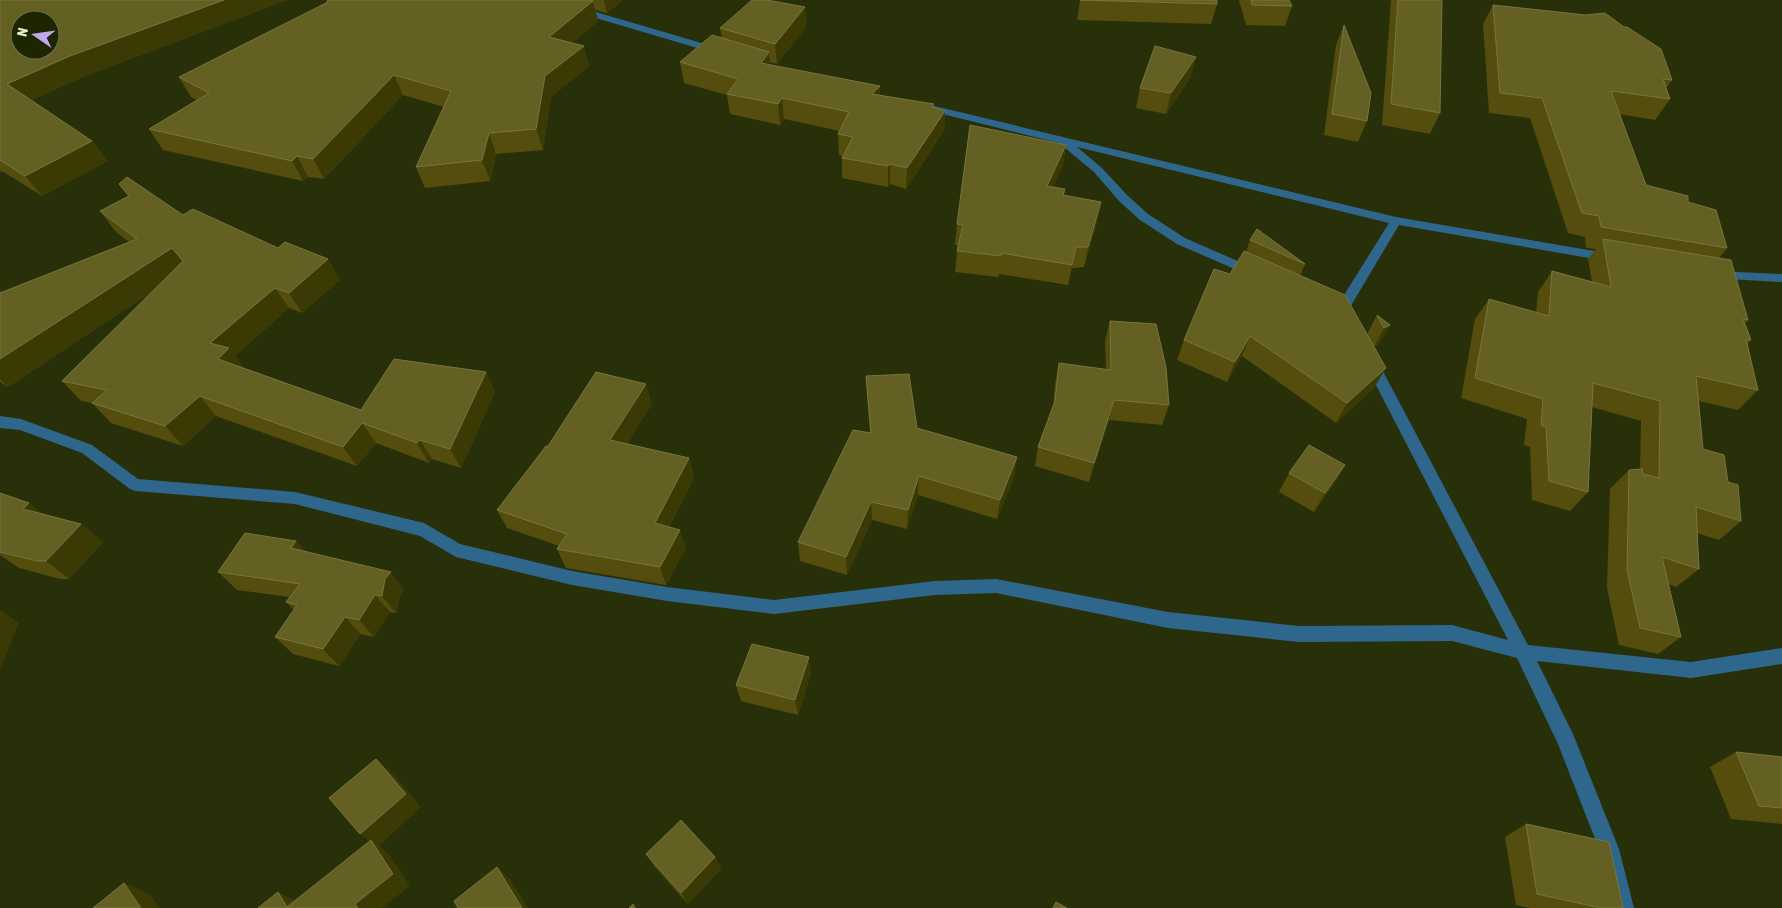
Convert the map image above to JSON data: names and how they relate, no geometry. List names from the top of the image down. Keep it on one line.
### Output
{"north":"left"}
